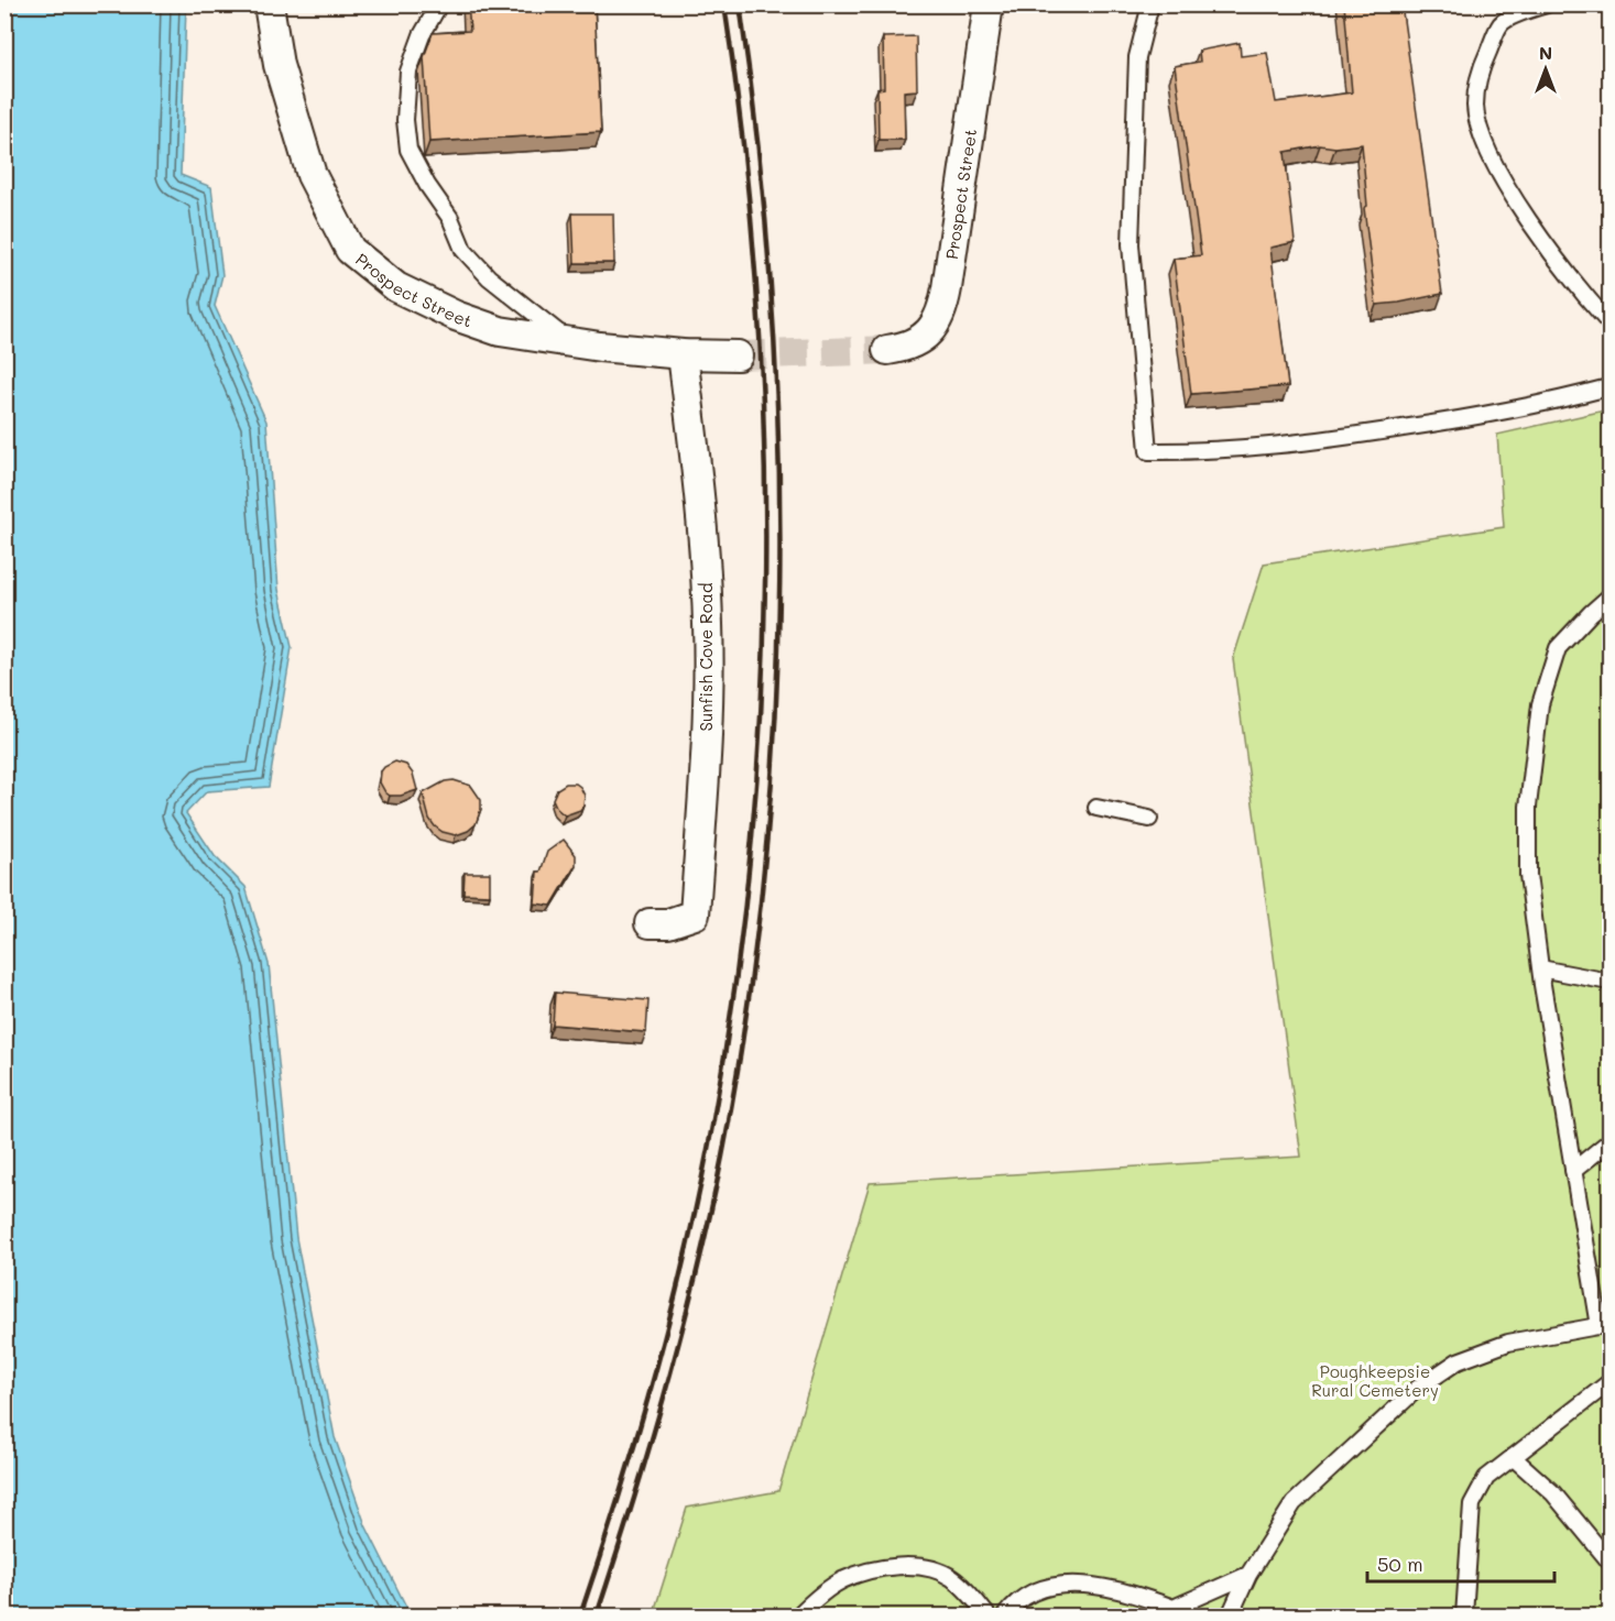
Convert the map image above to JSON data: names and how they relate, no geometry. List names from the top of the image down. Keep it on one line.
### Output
{"streets":{"street":["Prospect Street","Sunfish Cove Road"]},"crossings":[["Prospect Street","Sunfish Cove Road"]],"parks":["Poughkeepsie Rural Cemetery"],"scale_bar":"50 m","north":"top"}
